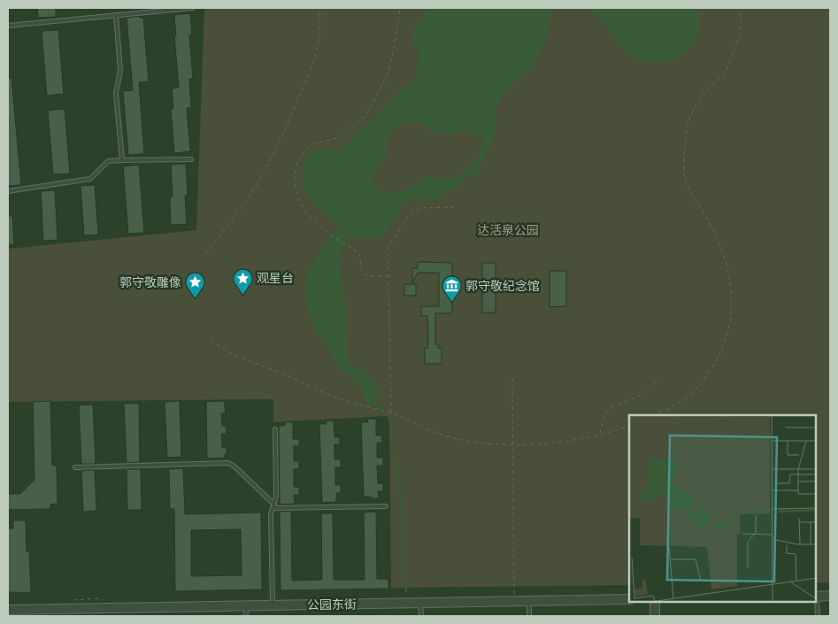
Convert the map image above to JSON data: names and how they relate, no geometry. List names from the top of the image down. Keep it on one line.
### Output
{"streets":{"street":["公园东街"]},"parks":["达活泉公园"],"places":{"place":["观星台","郭守敬雕像"],"museum":["郭守敬纪念馆"]}}
